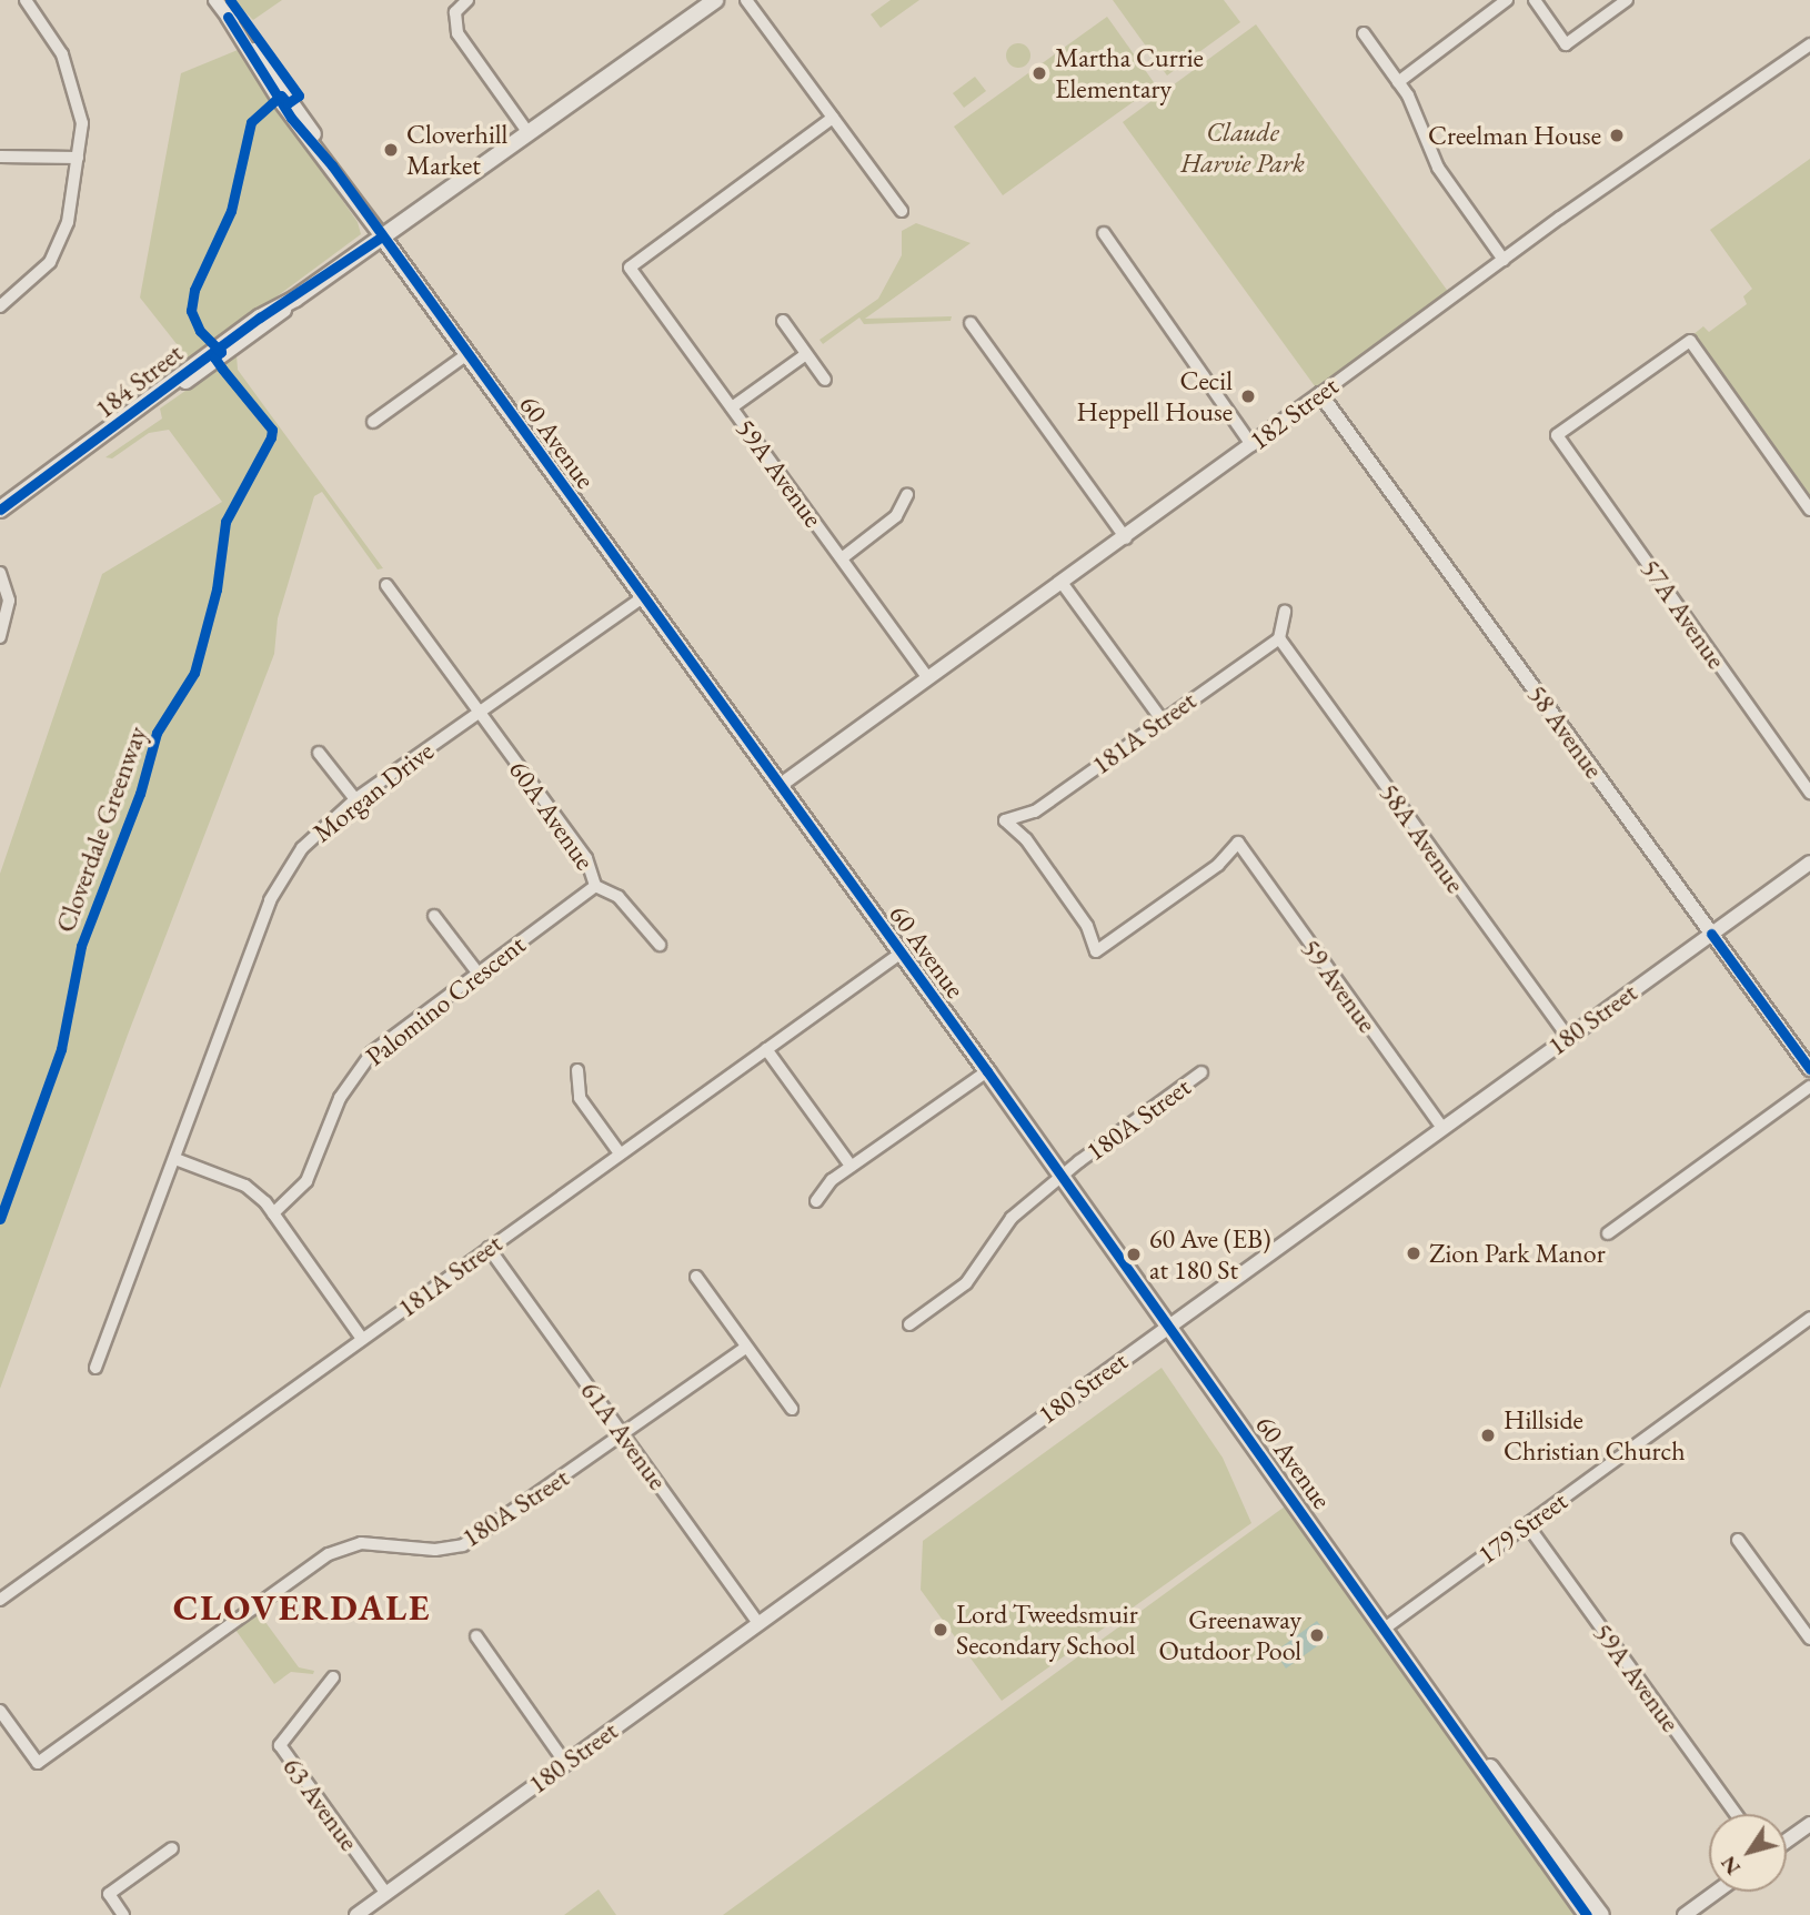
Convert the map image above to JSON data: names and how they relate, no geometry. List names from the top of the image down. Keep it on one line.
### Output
{"streets":{"main road":["184 Street","60 Avenue"],"street":["182 Street","59A Avenue","57A Avenue","58 Avenue","181A Street","Morgan Drive","60A Avenue","58A Avenue","59 Avenue","Palomino Crescent","180 Street","180A Street","61A Avenue","179 Street","63 Avenue"],"cycle path":["Cloverdale Greenway"]},"crossings":[["184 Street","60 Avenue"],["182 Street","60 Avenue"],["182 Street","59A Avenue"],["182 Street","58 Avenue"],["60 Avenue","181A Street"],["60 Avenue","Morgan Drive"],["60 Avenue","180 Street"],["60 Avenue","180A Street"],["60 Avenue","179 Street"],["59A Avenue","179 Street"],["58 Avenue","180 Street"],["181A Street","58A Avenue"],["181A Street","59 Avenue"],["181A Street","61A Avenue"],["Morgan Drive","60A Avenue"],["60A Avenue","Palomino Crescent"],["58A Avenue","180 Street"],["59 Avenue","180 Street"],["180 Street","61A Avenue"],["180 Street","63 Avenue"],["180A Street","61A Avenue"]],"districts":["CLOVERDALE"],"parks":["Claude Harvie Park"],"places":["Martha Currie Elementary","Creelman House","Cloverhill Market","Cecil Heppell House","Zion Park Manor","60 Ave (EB) at 180 St","Hillside Christian Church","Lord Tweedsmuir Secondary School","Greenaway Outdoor Pool"],"north":"bottom left"}
